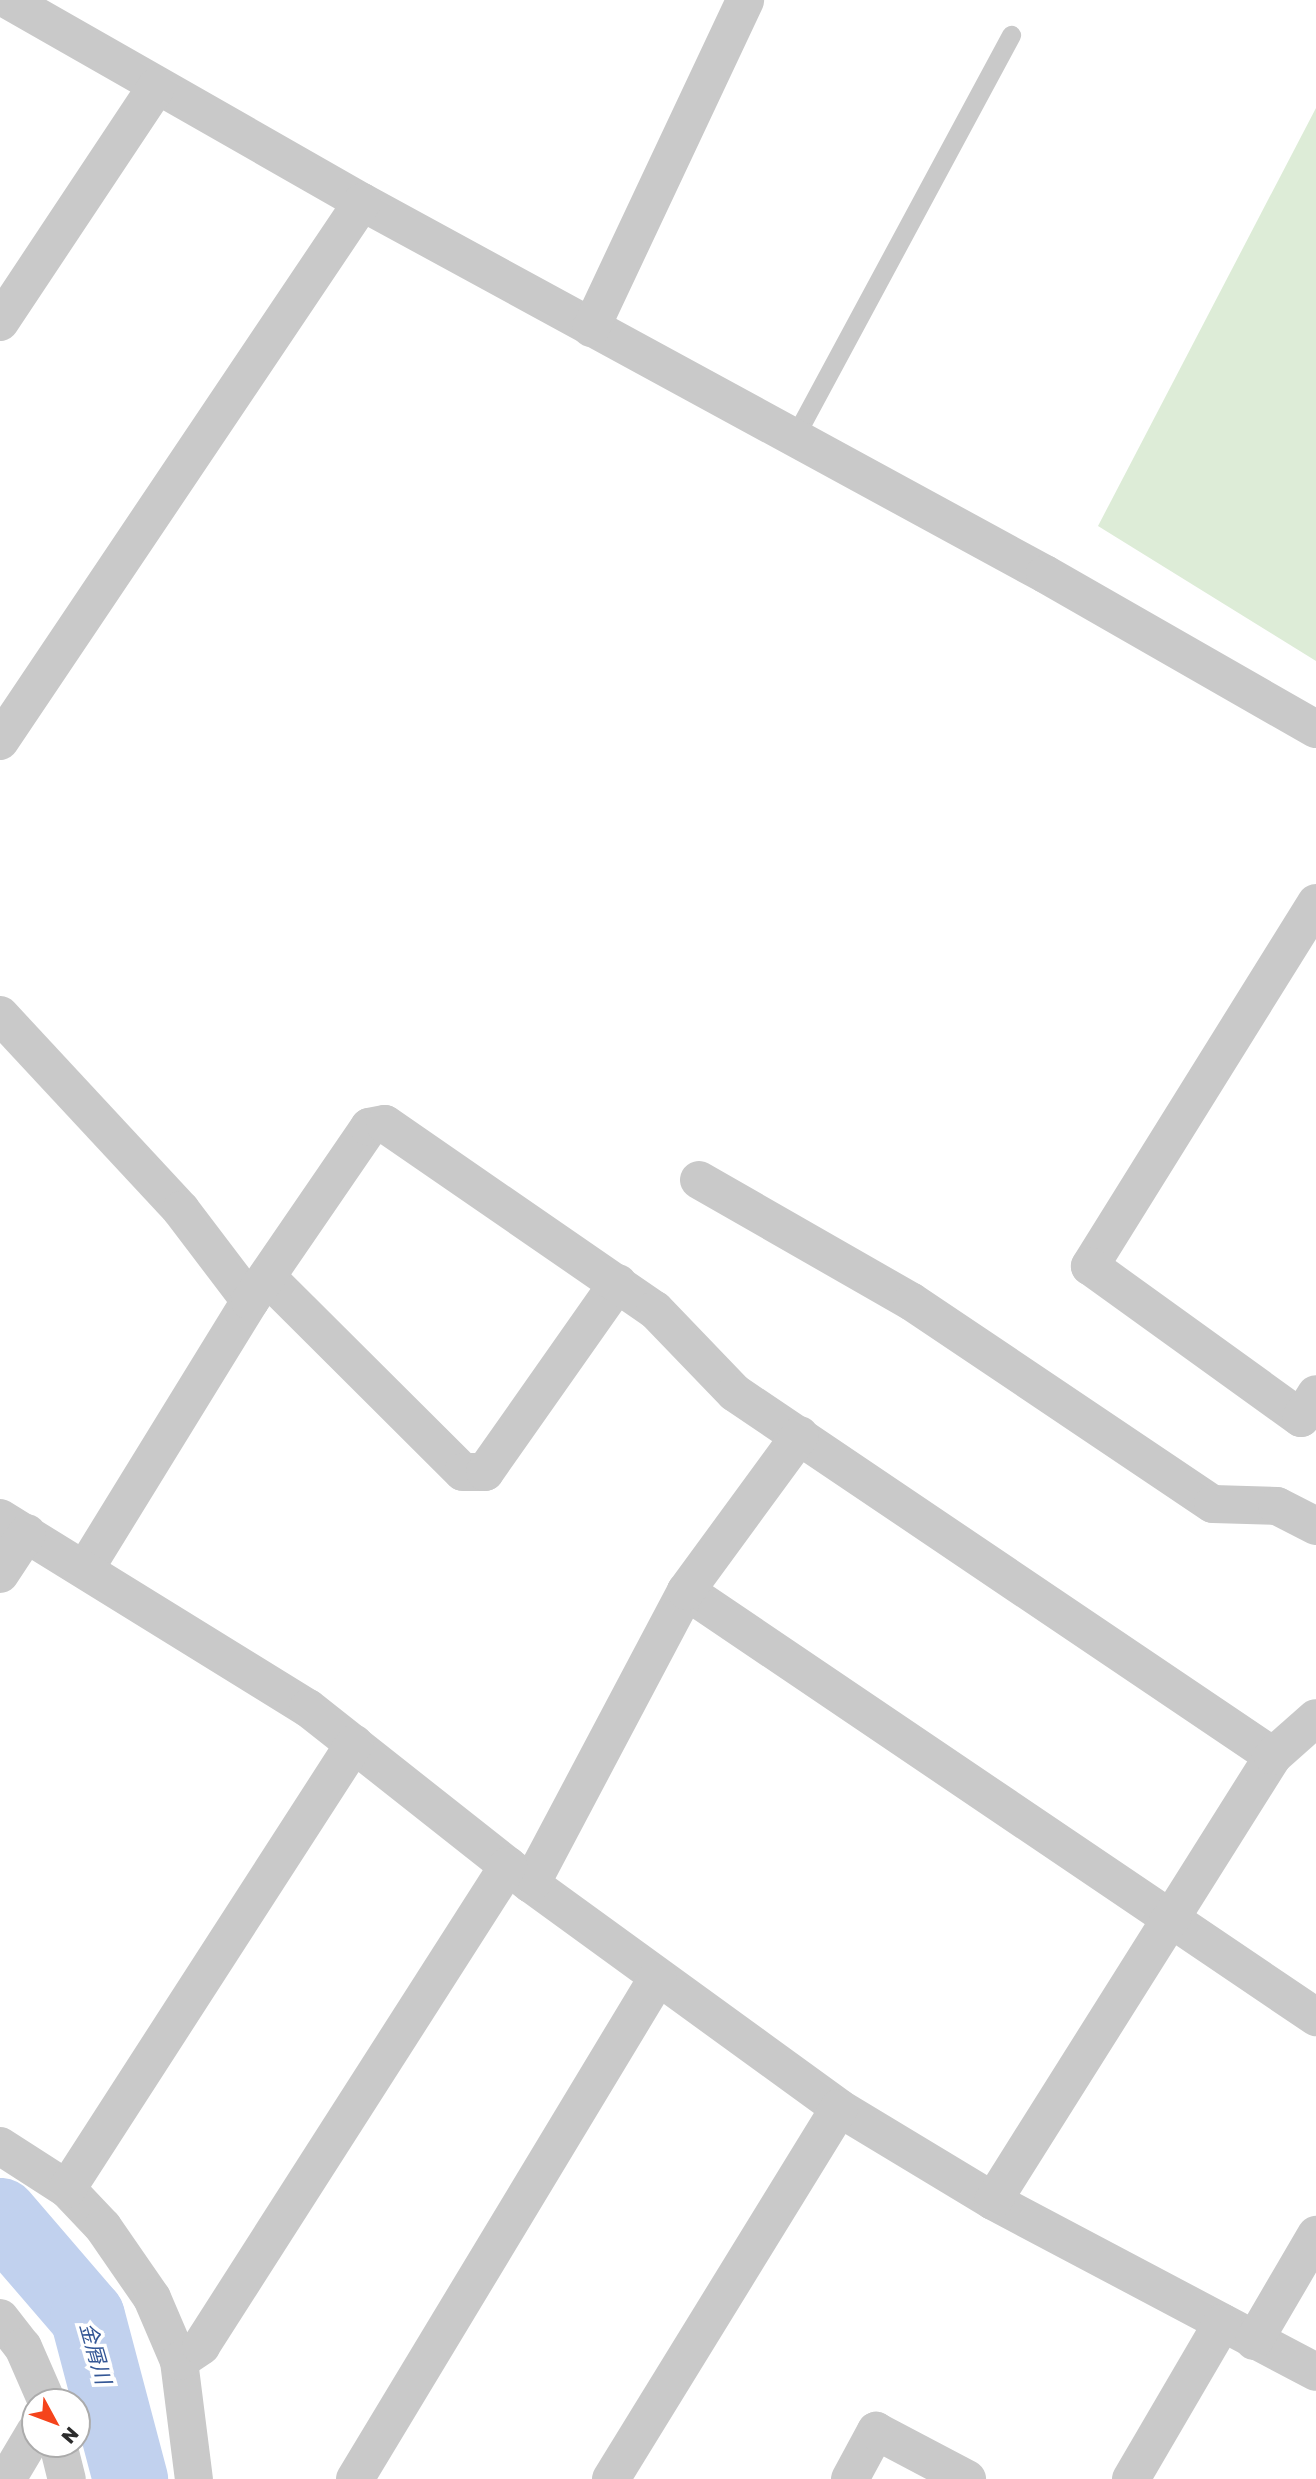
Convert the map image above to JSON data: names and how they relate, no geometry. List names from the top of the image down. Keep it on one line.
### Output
{"water":["金屑川"],"north":"bottom right"}
